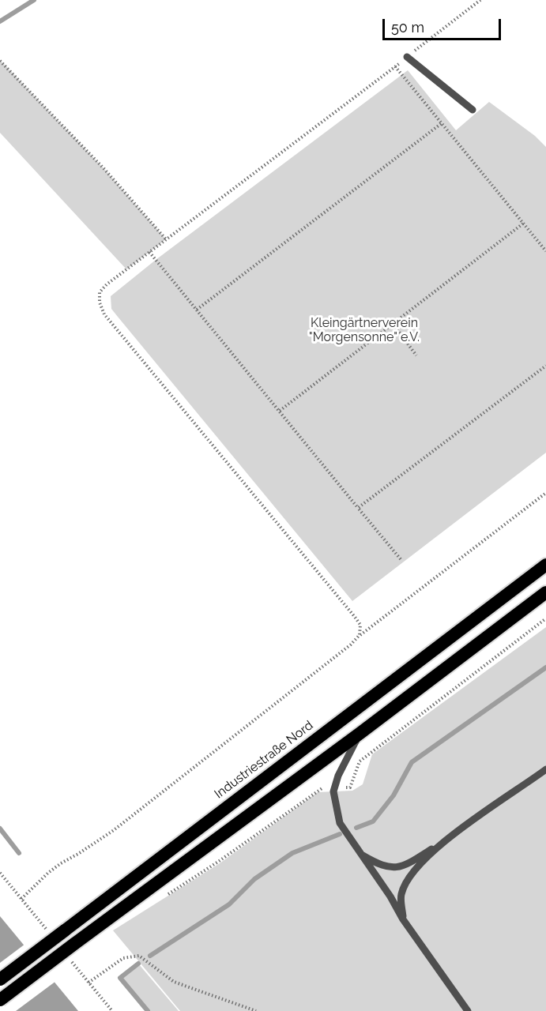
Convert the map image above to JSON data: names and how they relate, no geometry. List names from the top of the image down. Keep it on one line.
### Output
{"streets":{"highway":["Industriestraße Nord"]},"parks":["Kleingärtnerverein \"Morgensonne\" e.V."],"scale_bar":"50 m"}
